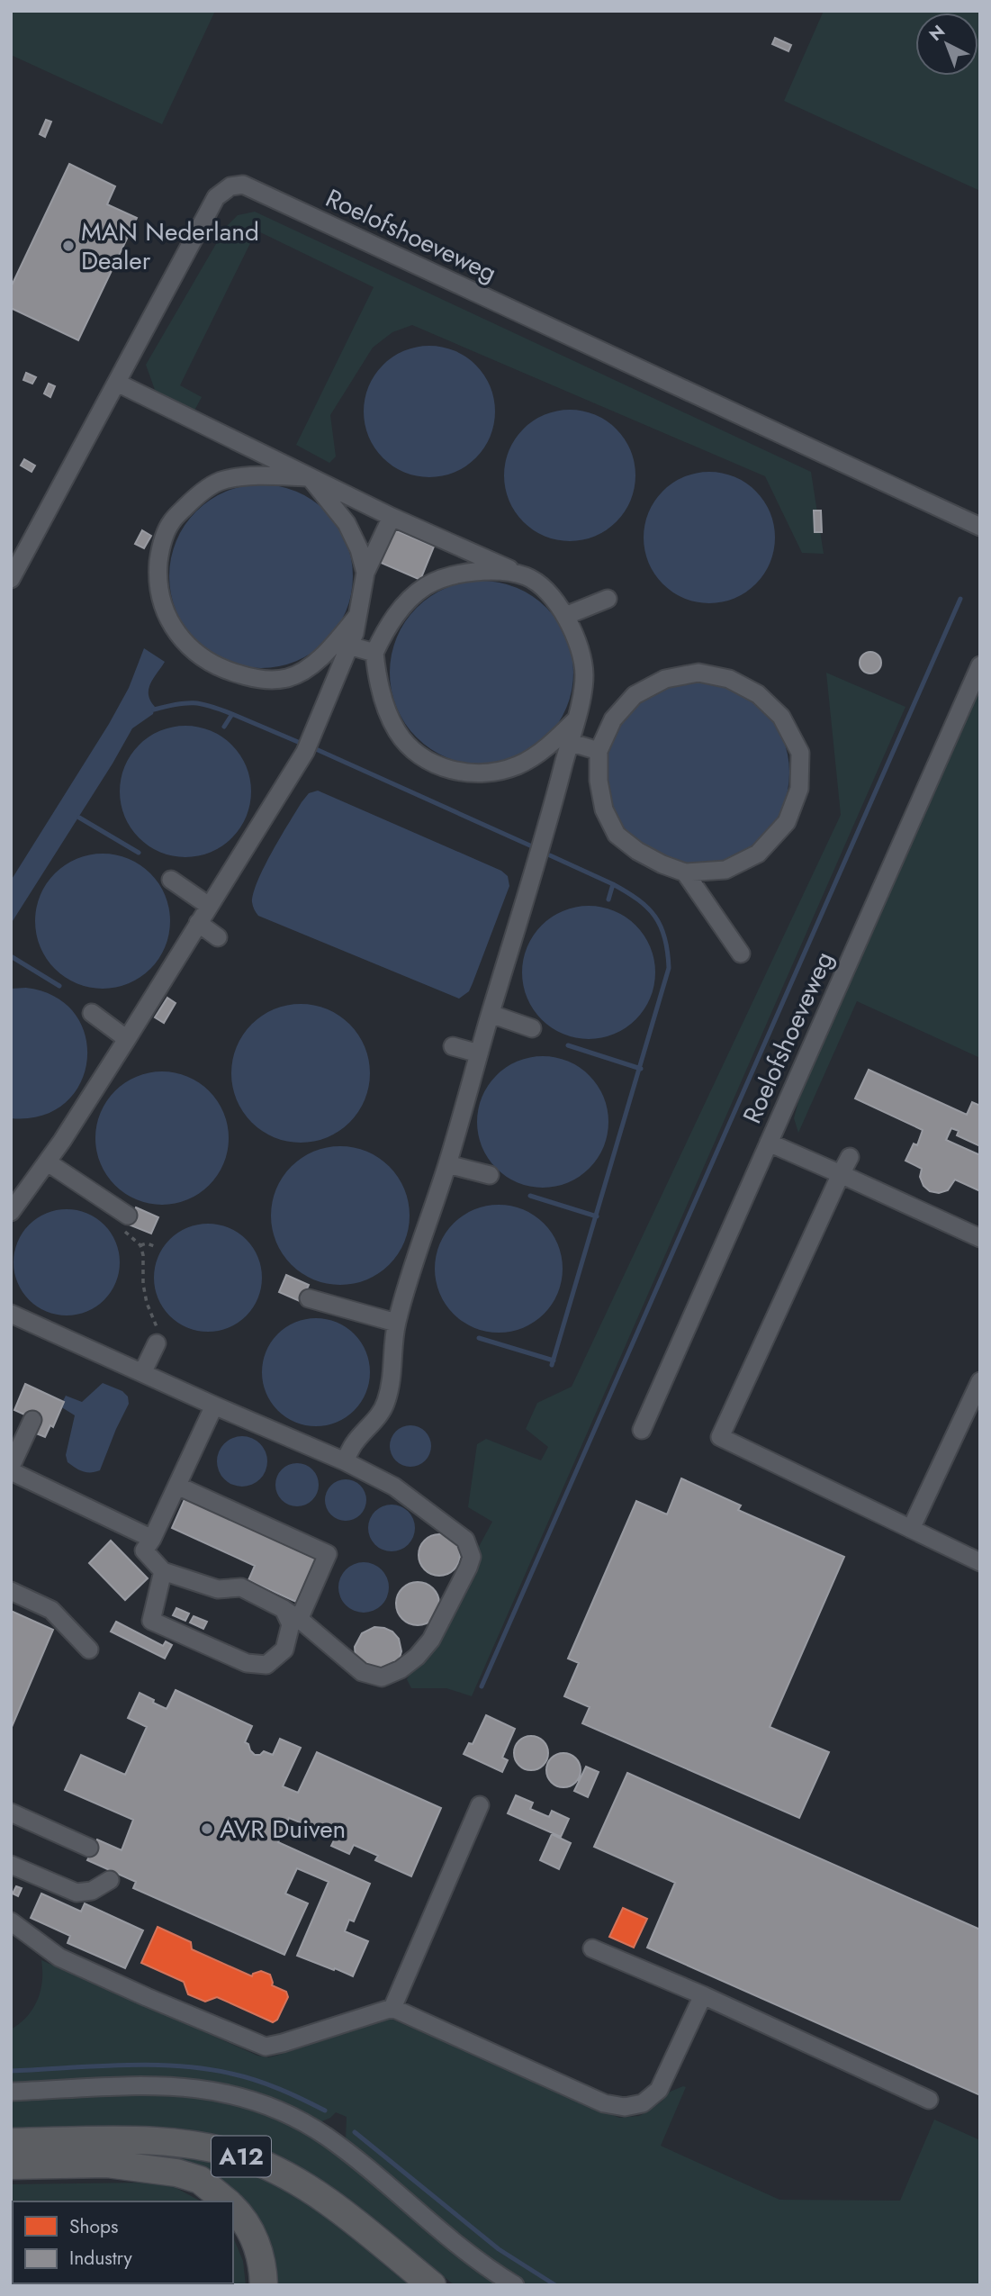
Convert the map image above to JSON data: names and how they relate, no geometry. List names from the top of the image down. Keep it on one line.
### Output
{"streets":{"highway":["A12"],"street":["Roelofshoeveweg"]},"places":["MAN Nederland Dealer","AVR Duiven"],"legend":["Shops","Industry"],"north":"top left"}
